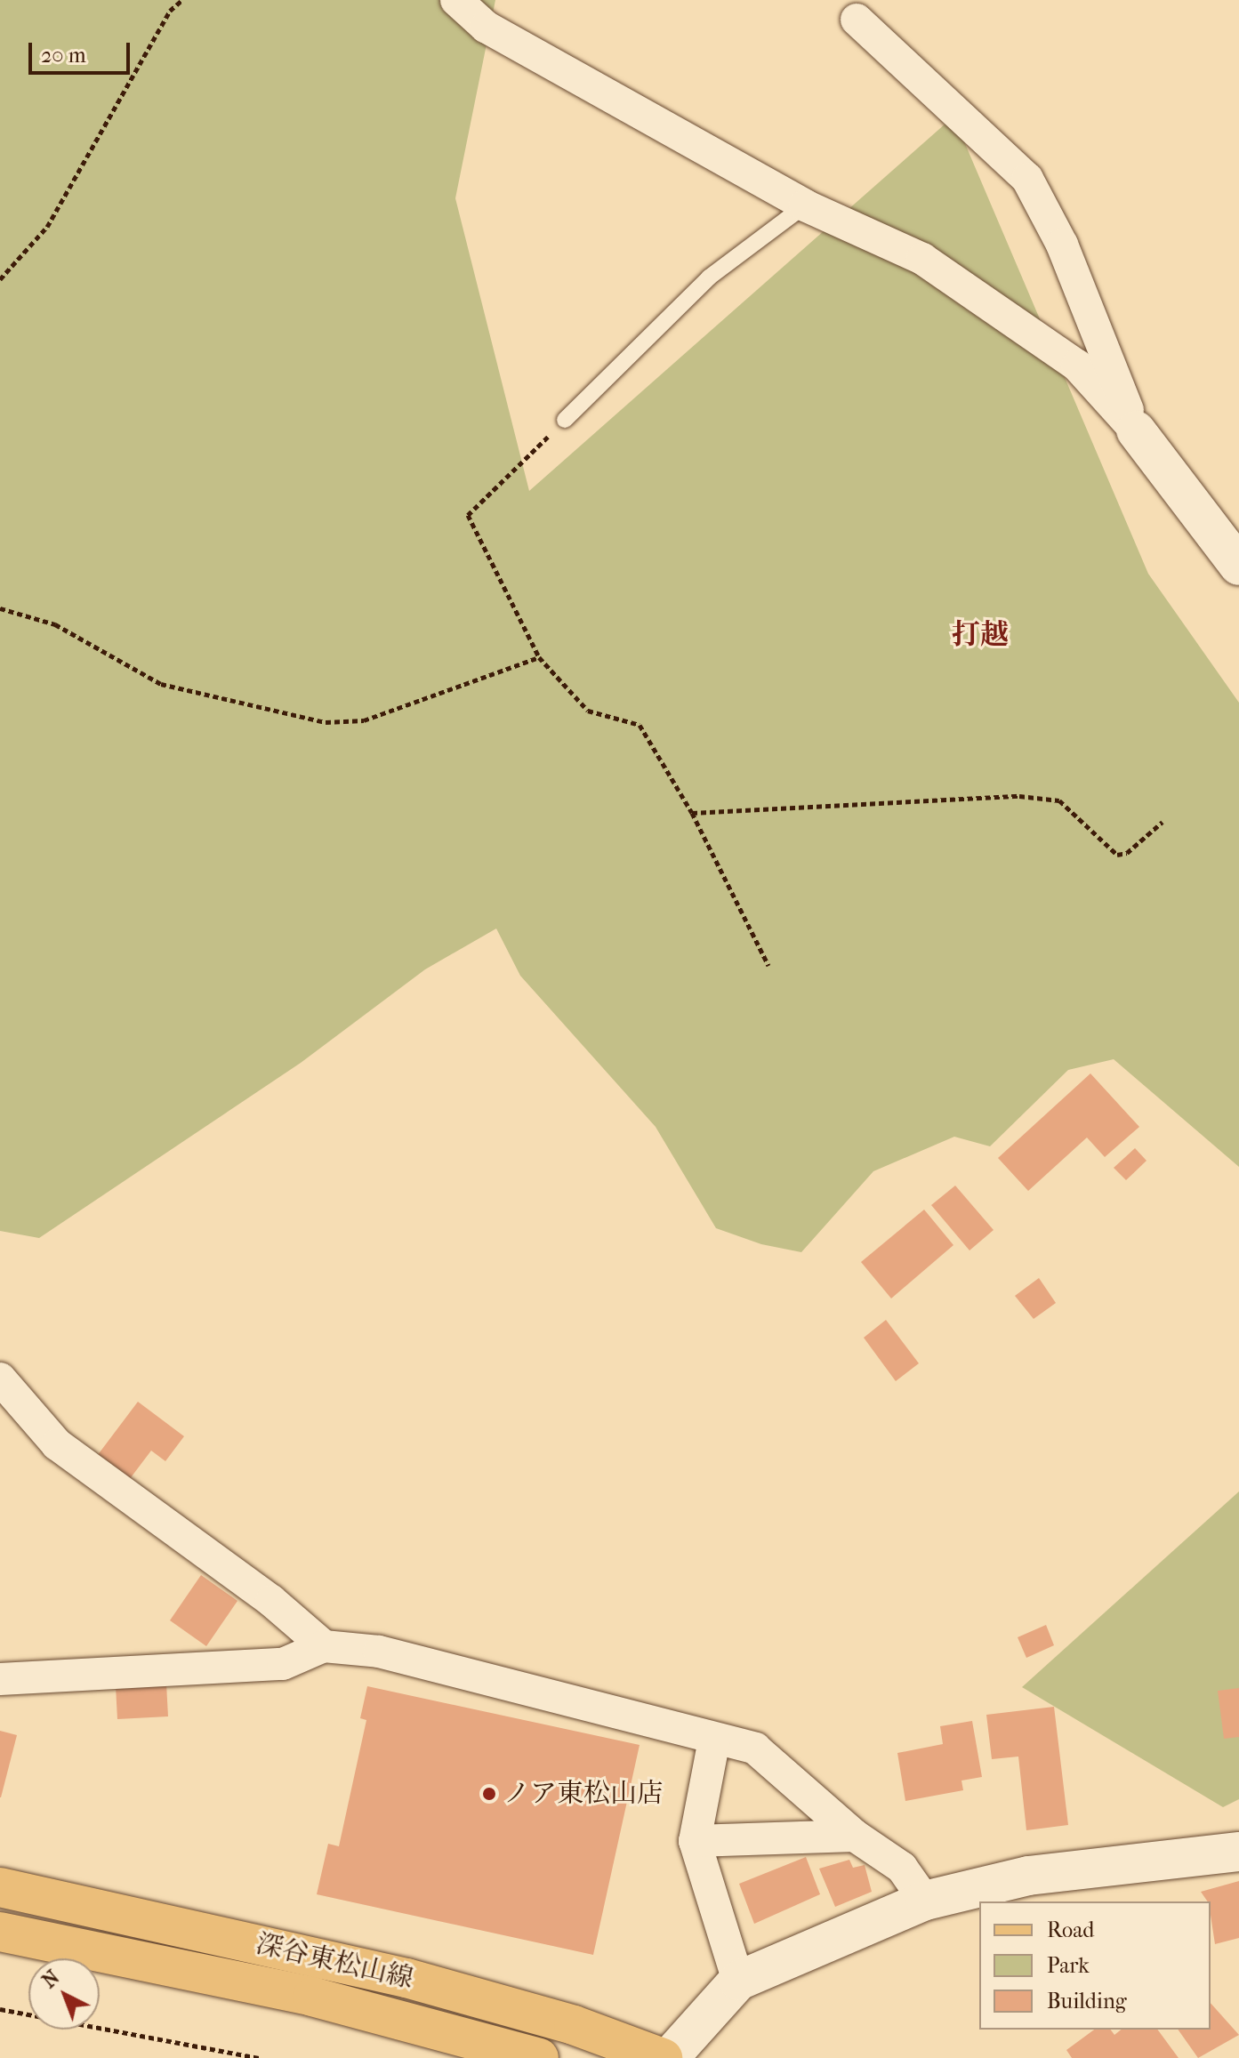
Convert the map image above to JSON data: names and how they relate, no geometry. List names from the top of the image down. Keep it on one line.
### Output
{"streets":{"main road":["深谷東松山線"]},"districts":["打越"],"places":["ノア東松山店"],"legend":["Road","Park","Building"],"scale_bar":"20 m","north":"top left"}
